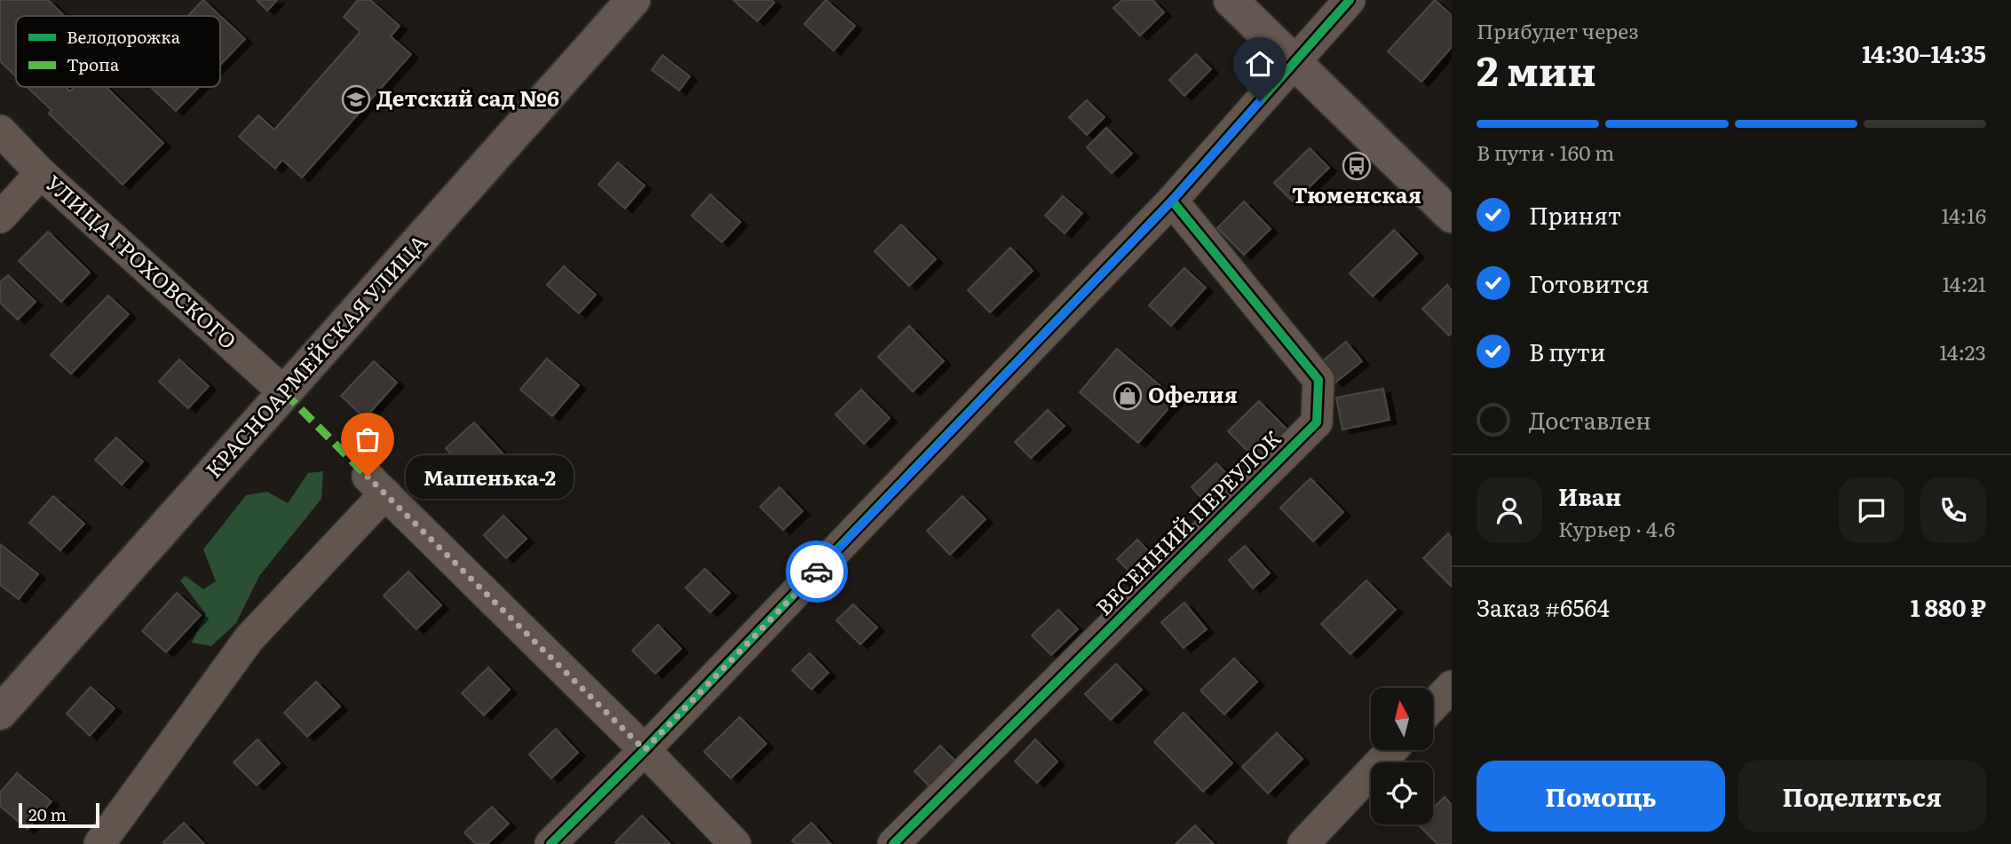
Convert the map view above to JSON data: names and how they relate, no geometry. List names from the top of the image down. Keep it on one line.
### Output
{"streets":{"main road":["КРАСНОАРМЕЙСКАЯ УЛИЦА"],"street":["УЛИЦА ГРОХОВСКОГО","ВЕСЕННИЙ ПЕРЕУЛОК"]},"crossings":[["УЛИЦА ГРОХОВСКОГО","КРАСНОАРМЕЙСКАЯ УЛИЦА"]],"places":{"school or university":["Детский сад №6"],"bus stop":["Тюменская"],"shop":["Офелия"],"other":["Машенька-2"]},"legend":["Велодорожка","Тропа"],"scale_bar":"20 m","north":"top","page":{"heading":["2 мин","Прибудет через","14:30–14:35"],"panel":["Иван","Курьер · 4.6","Заказ #6564","1 880 ₽"],"bar":"В пути · 160 m","list":[["Принят","14:16"],["Готовится","14:21"],["В пути","14:23"],"Доставлен"],"bubble":"Машенька-2","buttons":["Помощь","Поделиться"],"scale":"20 m"}}
